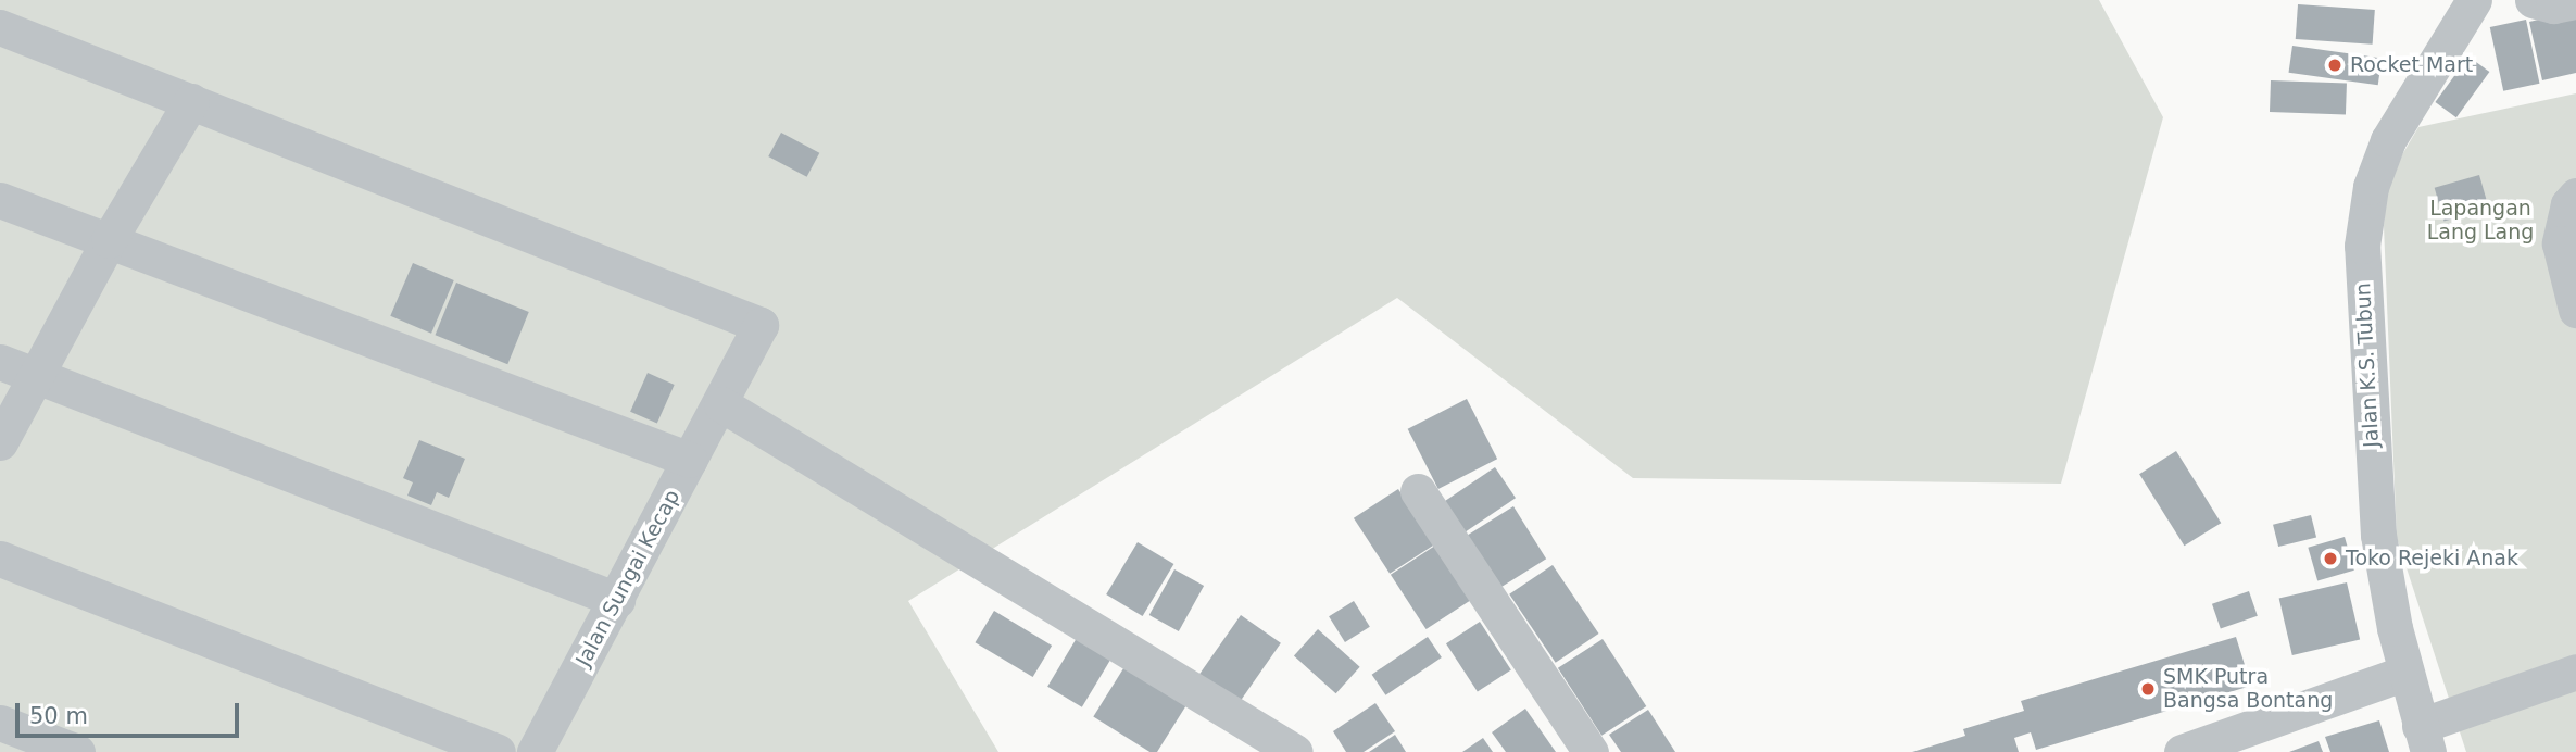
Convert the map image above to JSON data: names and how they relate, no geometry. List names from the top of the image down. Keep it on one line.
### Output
{"streets":{"street":["Jalan K.S. Tubun","Jalan Sungai Kecap"]},"parks":["Lapangan Lang Lang"],"places":["Rocket Mart","Toko Rejeki Anak","SMK Putra Bangsa Bontang"],"scale_bar":"50 m"}
